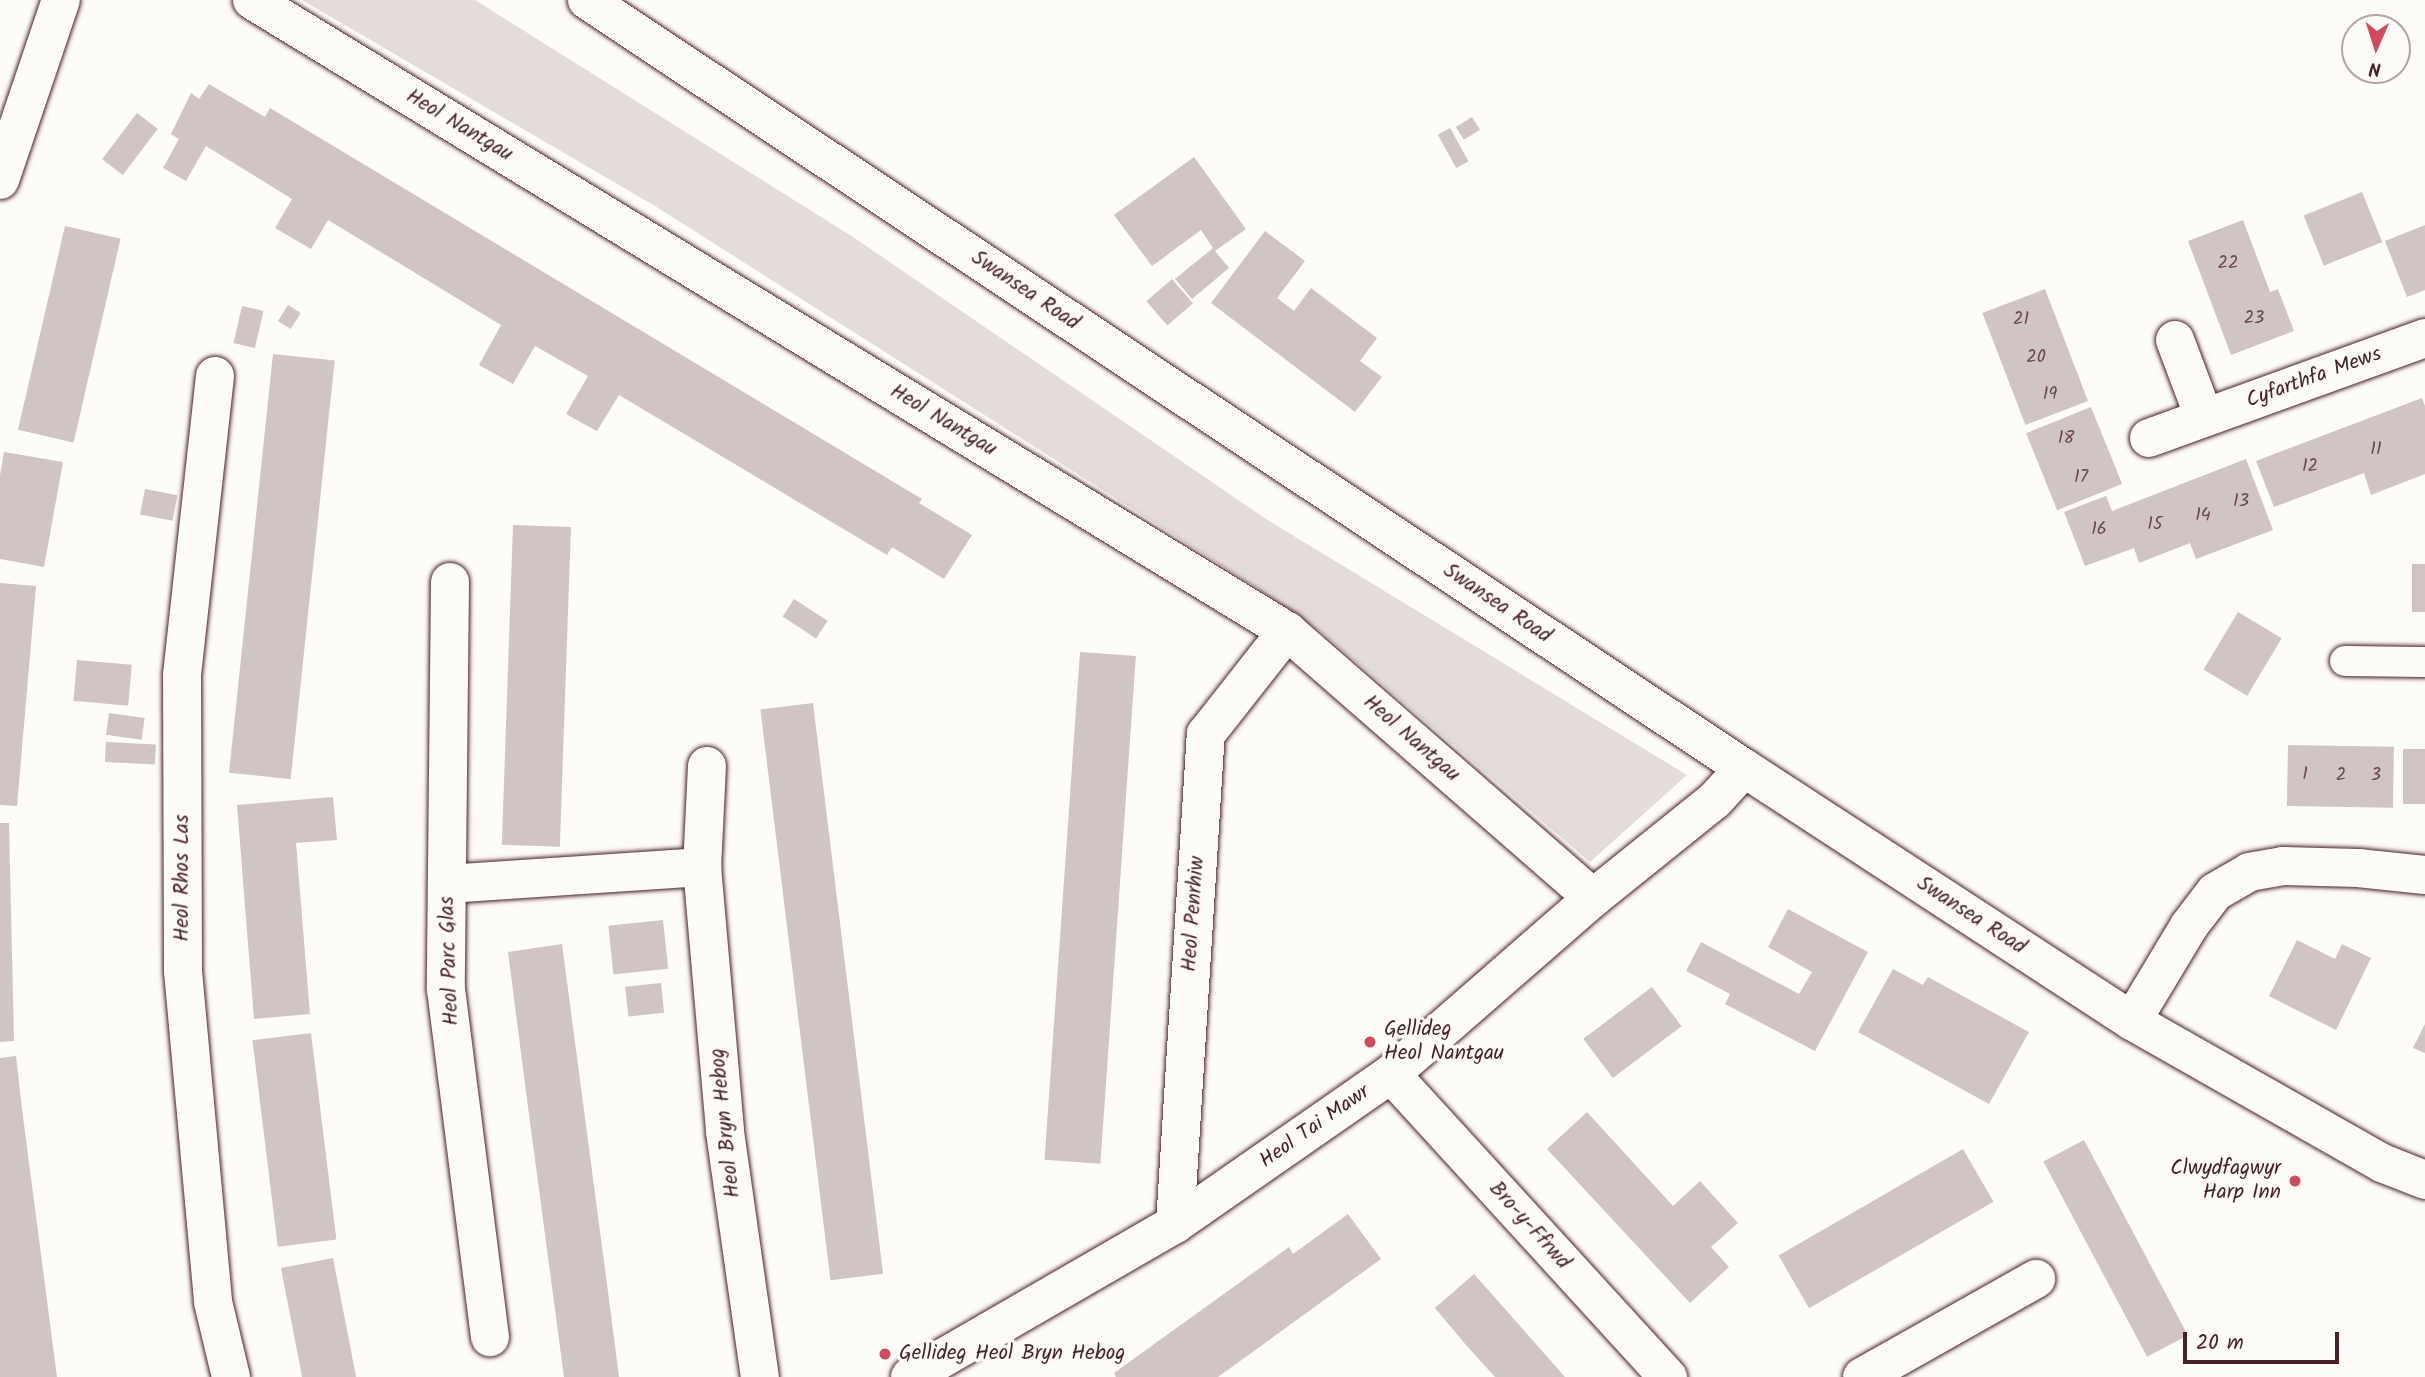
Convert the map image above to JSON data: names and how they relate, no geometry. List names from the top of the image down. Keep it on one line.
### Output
{"streets":{"street":["Heol Nantgau","Swansea Road","Cyfarthfa Mews","Heol Rhos Las","Heol Penrhiw","Heol Parc Glas","Heol Bryn Hebog","Heol Tai Mawr","Bro-y-Ffrwd"]},"crossings":[["Heol Nantgau","Heol Penrhiw"],["Heol Nantgau","Heol Tai Mawr"],["Swansea Road","Heol Tai Mawr"],["Heol Penrhiw","Heol Tai Mawr"],["Heol Tai Mawr","Bro-y-Ffrwd"]],"places":["Gellideg Heol Nantgau","Clwydfagwyr Harp Inn","Gellideg Heol Bryn Hebog"],"house_numbers":["22","23","21","20","19","18","11","12","17","13","14","15","16","1","2","3"],"scale_bar":"20 m","north":"bottom"}
